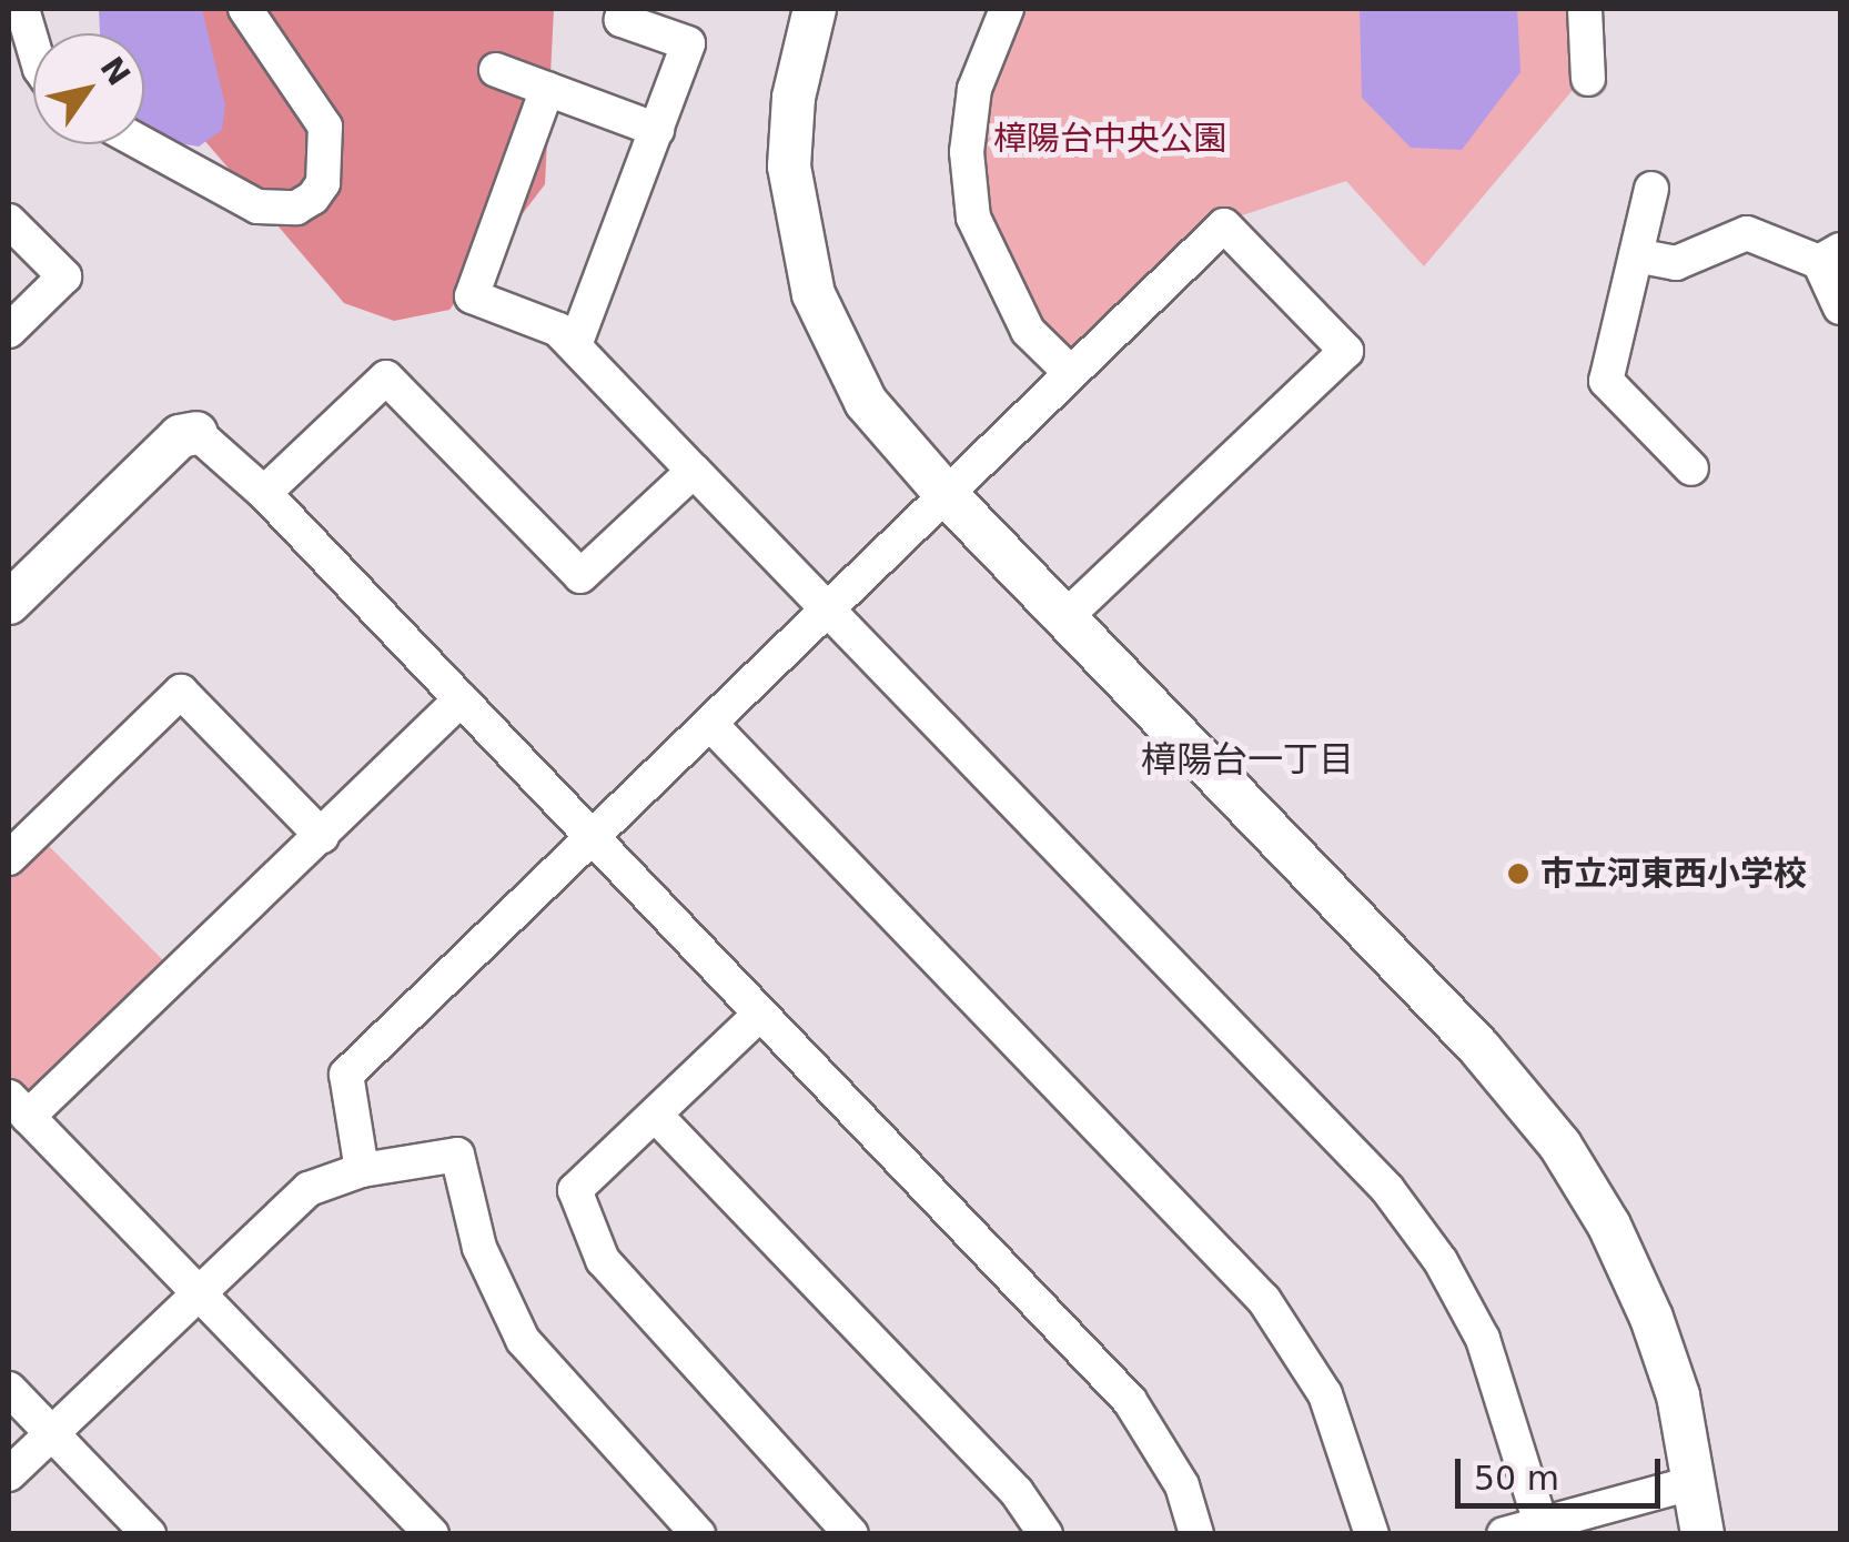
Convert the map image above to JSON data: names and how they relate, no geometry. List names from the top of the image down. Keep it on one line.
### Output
{"districts":["樟陽台一丁目"],"parks":["樟陽台中央公園"],"places":["市立河東西小学校"],"scale_bar":"50 m","north":"top right"}
